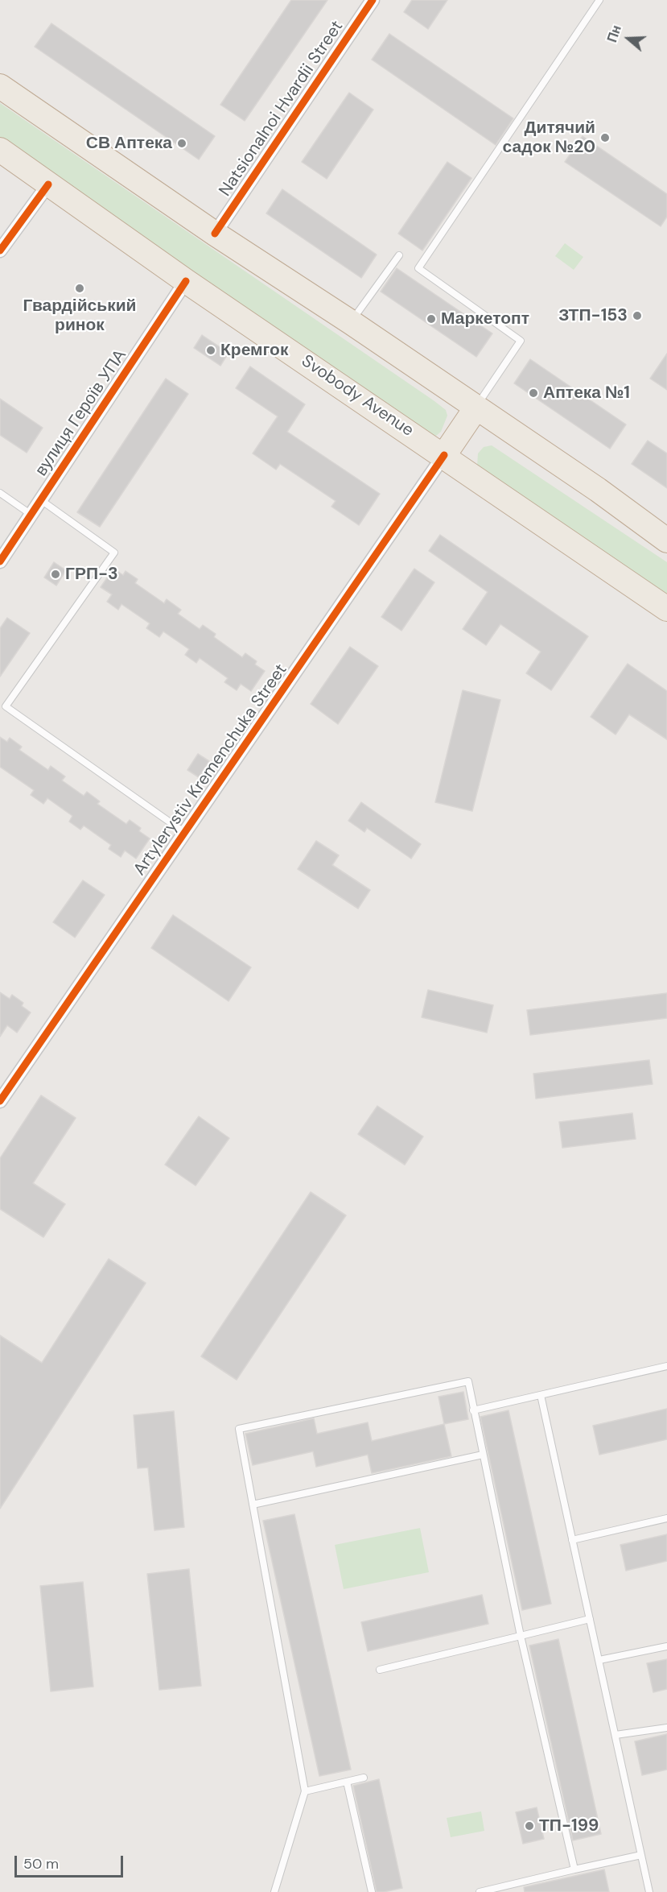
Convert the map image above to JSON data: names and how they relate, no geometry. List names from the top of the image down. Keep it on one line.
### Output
{"streets":{"highway":["Svobody Avenue"],"street":["Natsionalnoi Hvardii Street","вулиця Героїв УПА","Artylerystiv Kremenchuka Street"]},"crossings":[["Svobody Avenue","вулиця Героїв УПА"],["Svobody Avenue","Artylerystiv Kremenchuka Street"]],"places":["Дитячий садок №20","СВ Аптека","Гвардійський ринок","ЗТП-153","Маркетопт","Кремгок","Аптека №1","ГРП-3","ТП-199"],"scale_bar":"50 m","north":"left"}
